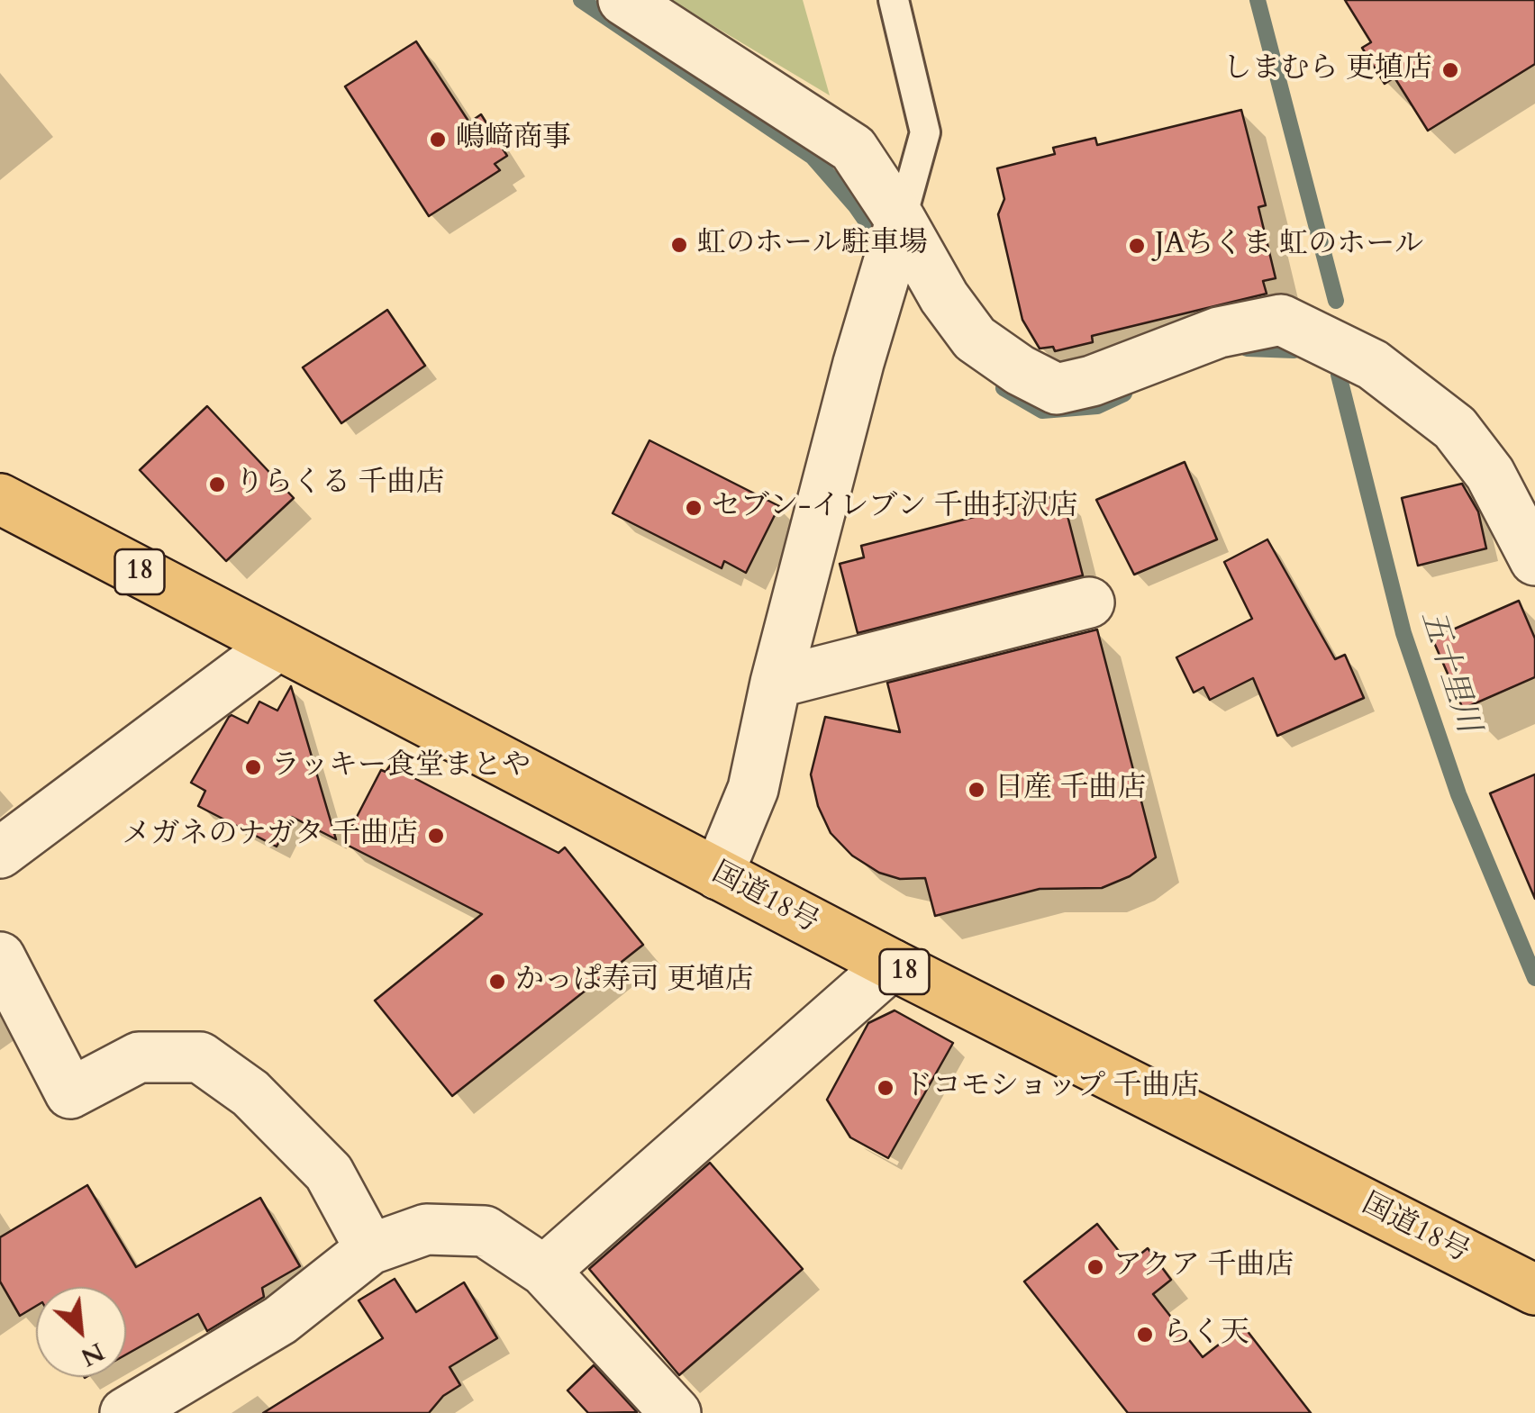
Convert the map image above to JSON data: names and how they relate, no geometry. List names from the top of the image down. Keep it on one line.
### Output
{"streets":{"highway":["18","国道18号"]},"water":["五十里川"],"places":["しまむら 更埴店","嶋﨑商事","虹のホール駐車場","JAちくま 虹のホール","りらくる 千曲店","セブン-イレブン 千曲打沢店","ラッキー食堂まとや","日産 千曲店","メガネのナガタ 千曲店","かっぱ寿司 更埴店","ドコモショップ 千曲店","アクア 千曲店","らく天"],"north":"bottom right"}
